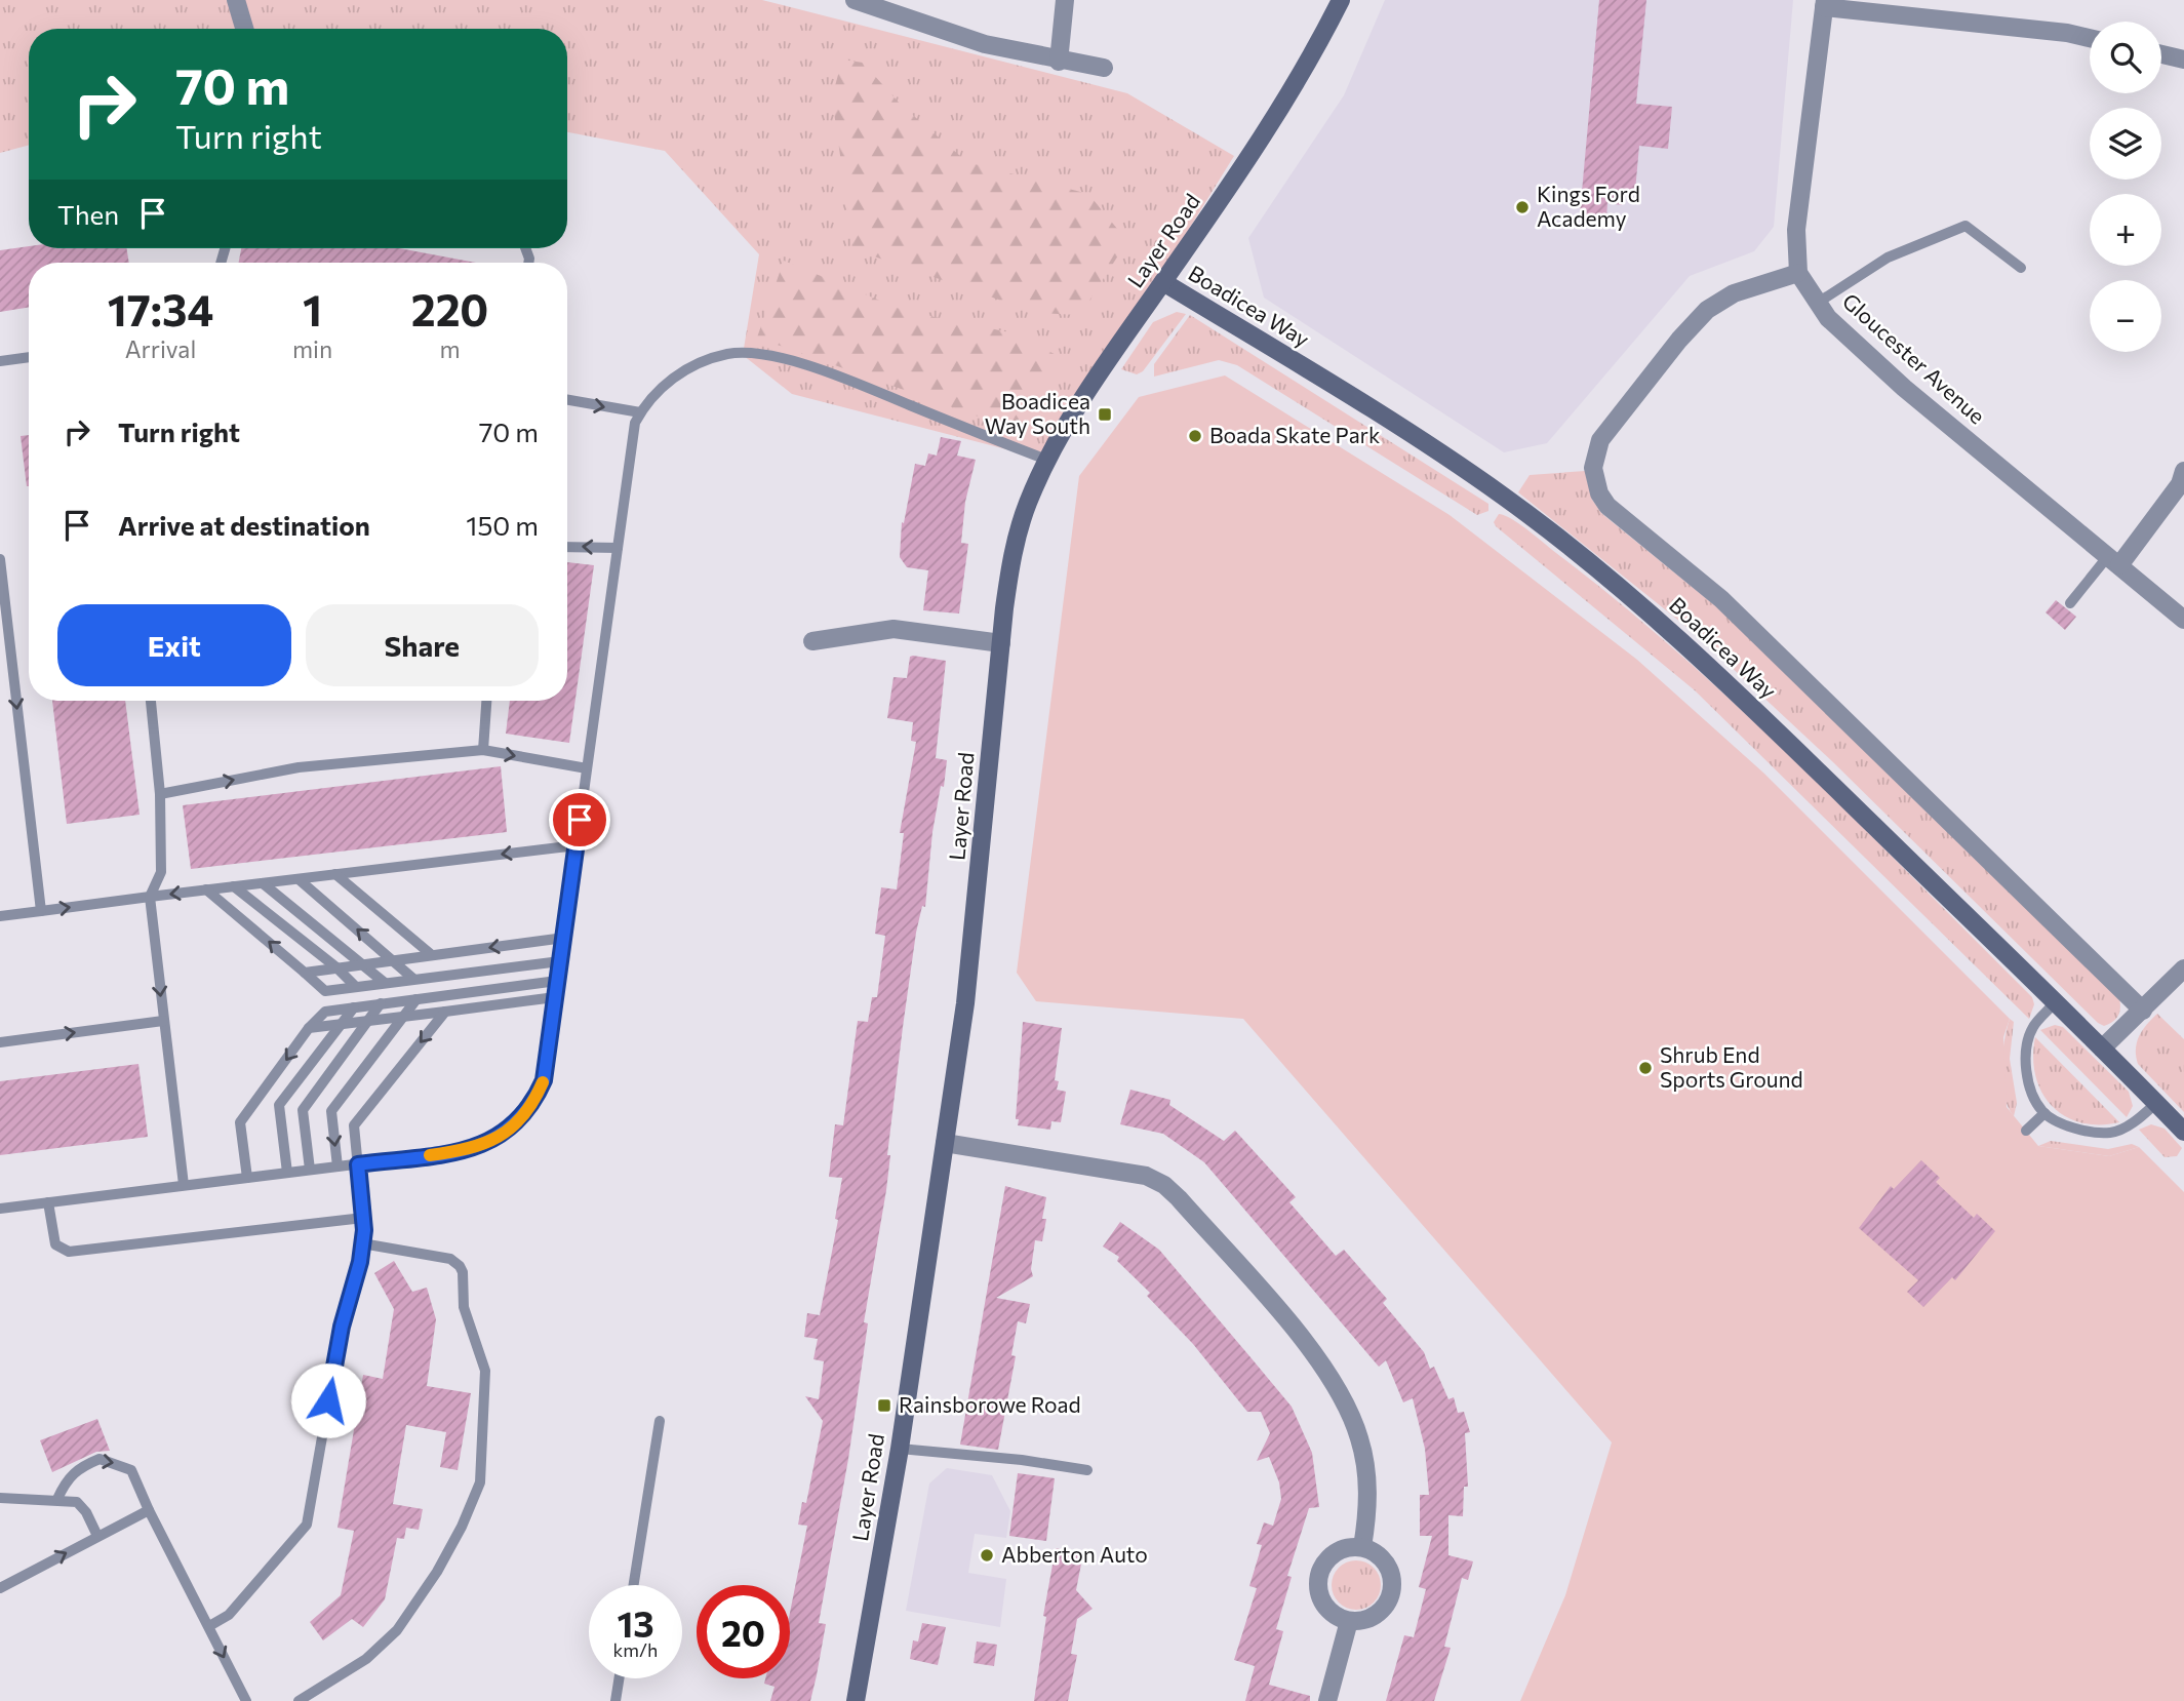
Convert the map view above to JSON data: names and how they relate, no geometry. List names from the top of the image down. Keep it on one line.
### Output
{"streets":{"main road":["Layer Road","Boadicea Way"],"street":["Gloucester Avenue"]},"crossings":[["Layer Road","Boadicea Way"],["Boadicea Way","Gloucester Avenue"]],"places":{"other":["Kings Ford Academy","Boada Skate Park","Shrub End Sports Ground","Abberton Auto"],"transit":["Boadicea Way South","Rainsborowe Road"]},"page":{"map_buttons":["+","−"],"turn":["70 m","Turn right"],"then":"Then","eta":["17:34","Arrival","1","min","220","m"],"list":[{"name":"Turn right","value":"70 m"},{"name":"Arrive at destination","value":"150 m"}],"buttons":["Exit","Share"],"speed":"13 km/h","limit":"20"}}
